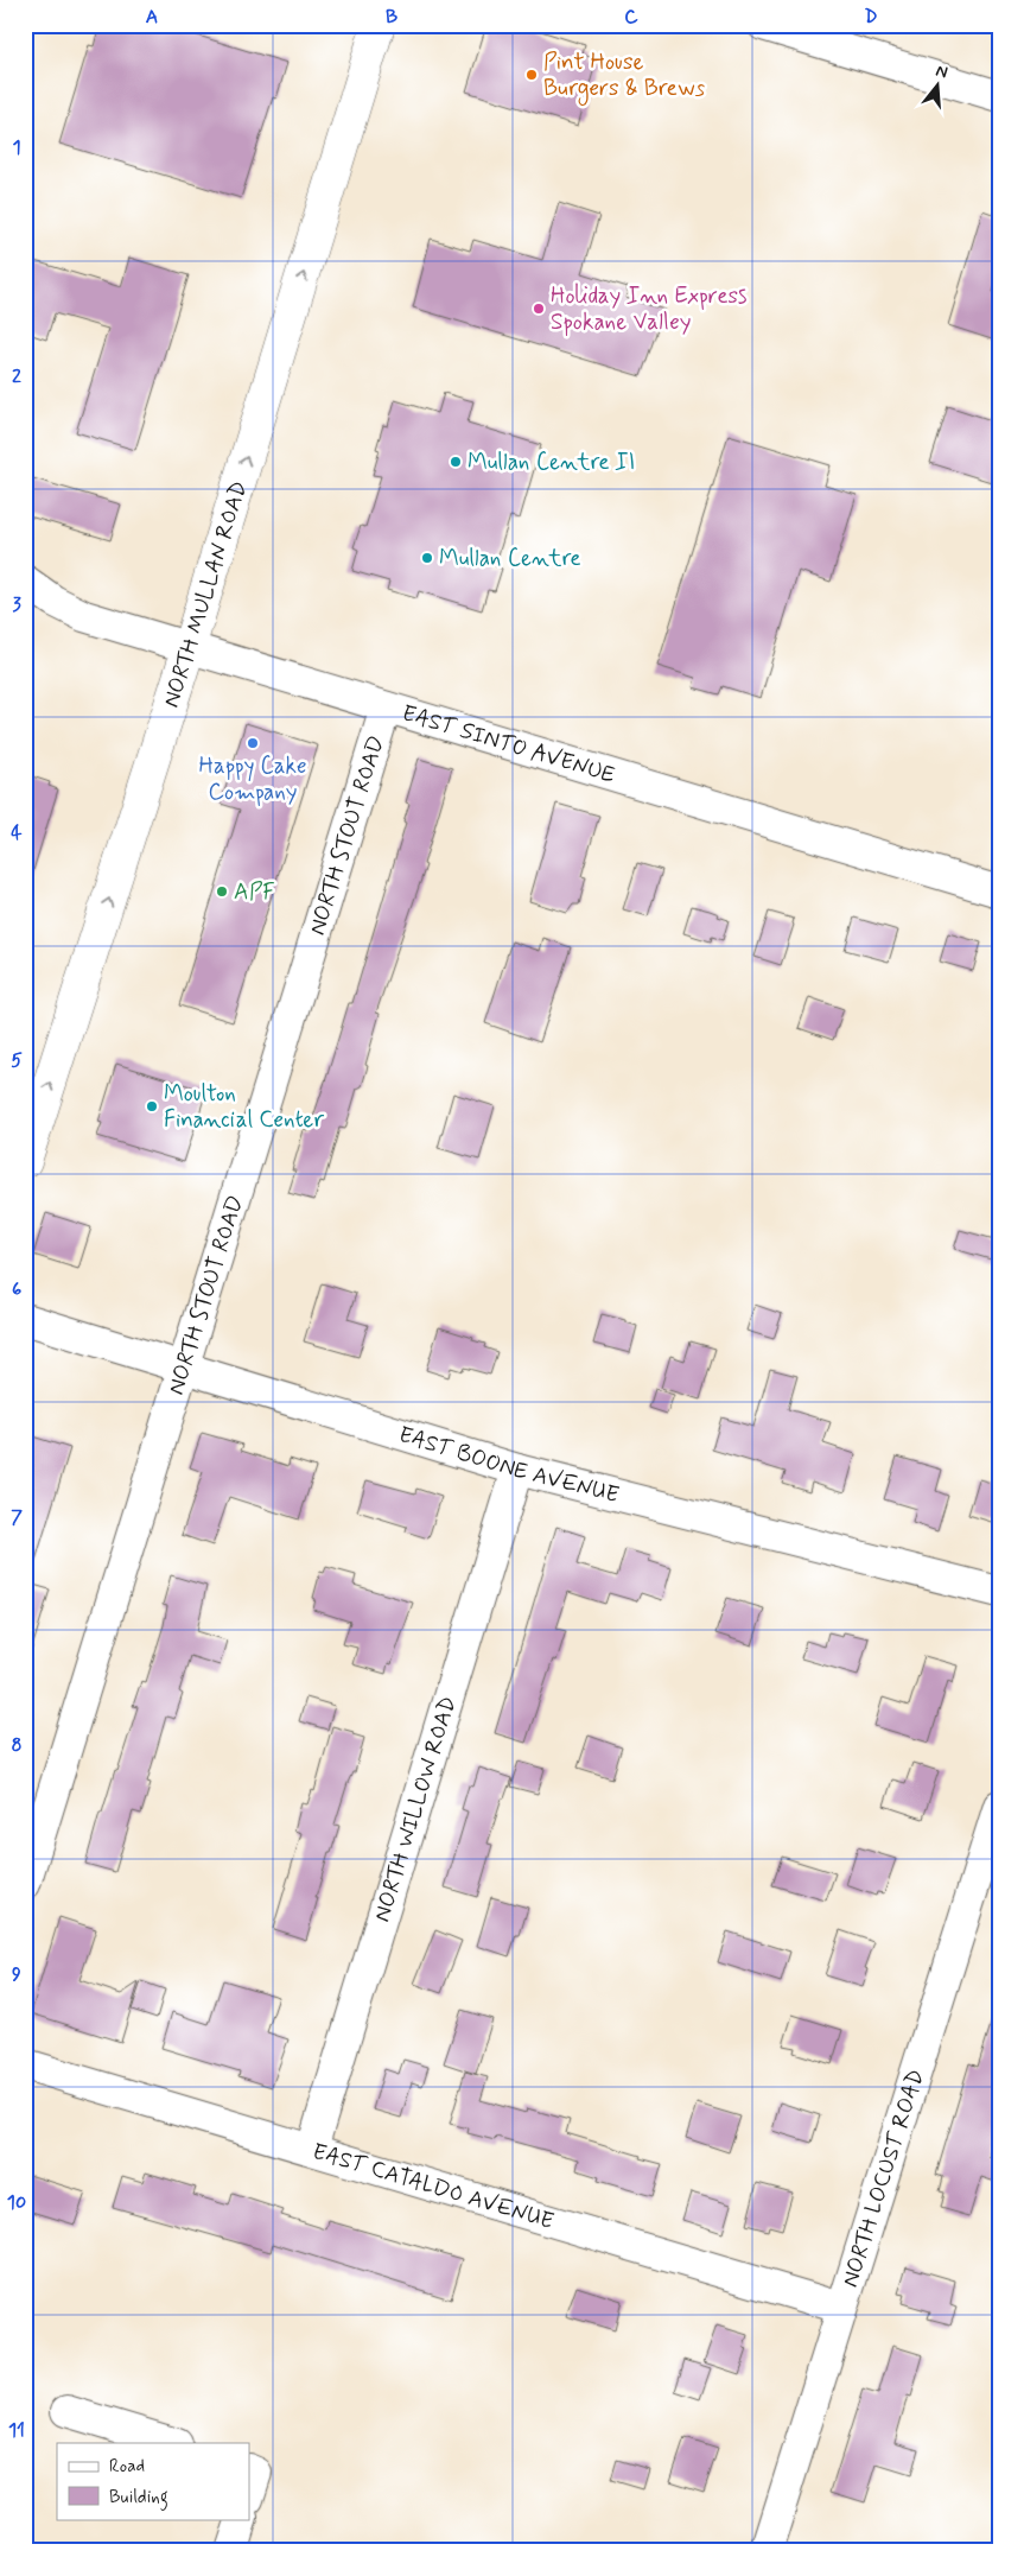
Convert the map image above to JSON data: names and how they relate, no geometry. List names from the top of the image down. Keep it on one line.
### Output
{"streets":{"main road":["NORTH MULLAN ROAD"],"street":["EAST SINTO AVENUE","NORTH STOUT ROAD","EAST BOONE AVENUE","NORTH WILLOW ROAD","NORTH LOCUST ROAD","EAST CATALDO AVENUE"]},"crossings":[["NORTH MULLAN ROAD","EAST SINTO AVENUE"],["EAST SINTO AVENUE","NORTH STOUT ROAD"],["NORTH STOUT ROAD","EAST BOONE AVENUE"],["EAST BOONE AVENUE","NORTH WILLOW ROAD"],["NORTH WILLOW ROAD","EAST CATALDO AVENUE"],["NORTH LOCUST ROAD","EAST CATALDO AVENUE"]],"one_way":["NORTH MULLAN ROAD"],"places":["Pint House Burgers & Brews","Holiday Inn Express Spokane Valley","Mullan Centre II","Mullan Centre","Happy Cake Company","APF","Moulton Financial Center"],"legend":["Road","Building"],"north":"top","grid":{"columns":["A","B","C","D"],"rows":["1","2","3","4","5","6","7","8","9","10","11"]}}
